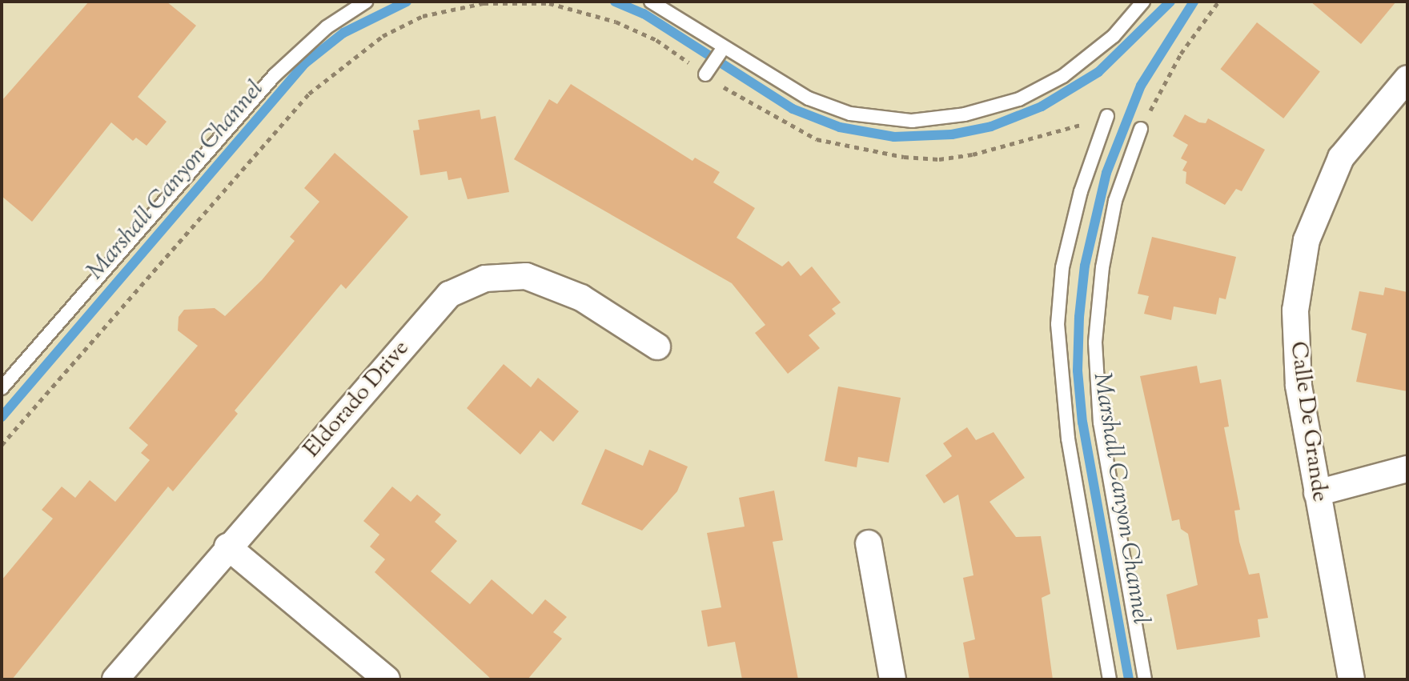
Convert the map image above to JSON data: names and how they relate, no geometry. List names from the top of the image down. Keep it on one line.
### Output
{"streets":{"street":["Eldorado Drive","Calle De Grande"]},"water":["Marshall Canyon Channel"]}
